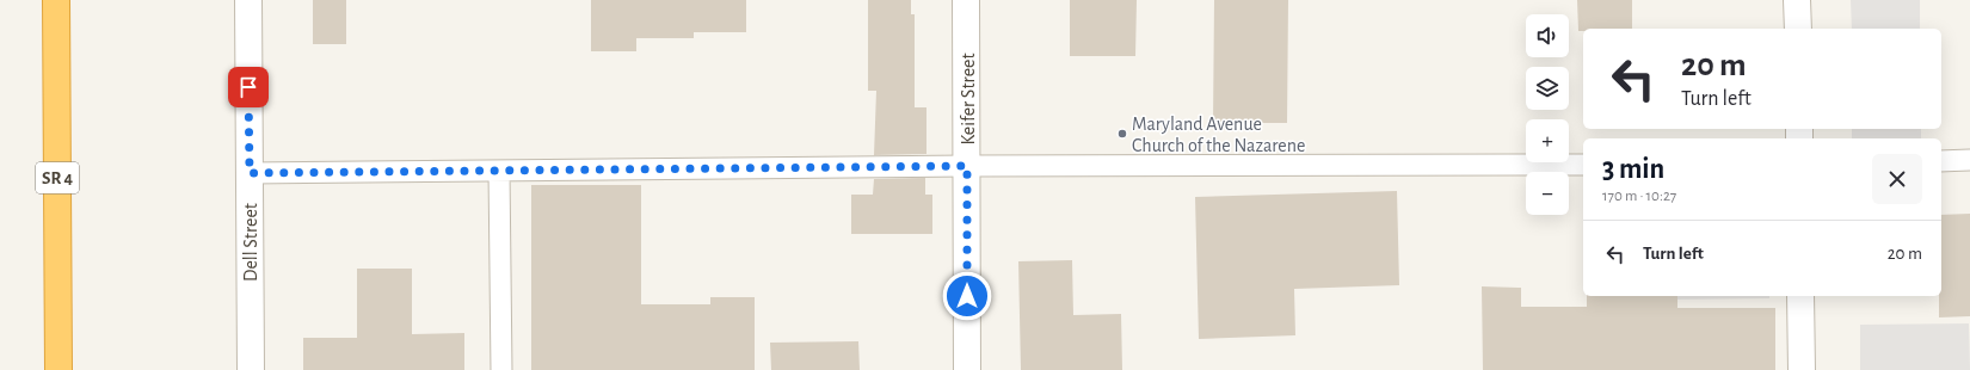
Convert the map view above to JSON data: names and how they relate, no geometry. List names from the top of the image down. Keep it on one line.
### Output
{"streets":{"highway":["SR 4"],"street":["Keifer Street","Dell Street"]},"places":["Maryland Avenue Church of the Nazarene"],"page":{"map_buttons":["+","−"],"turn":["20 m","Turn left"],"heading":["3 min","170 m · 10:27"],"list":[{"name":"Turn left","value":"20 m"}]}}
